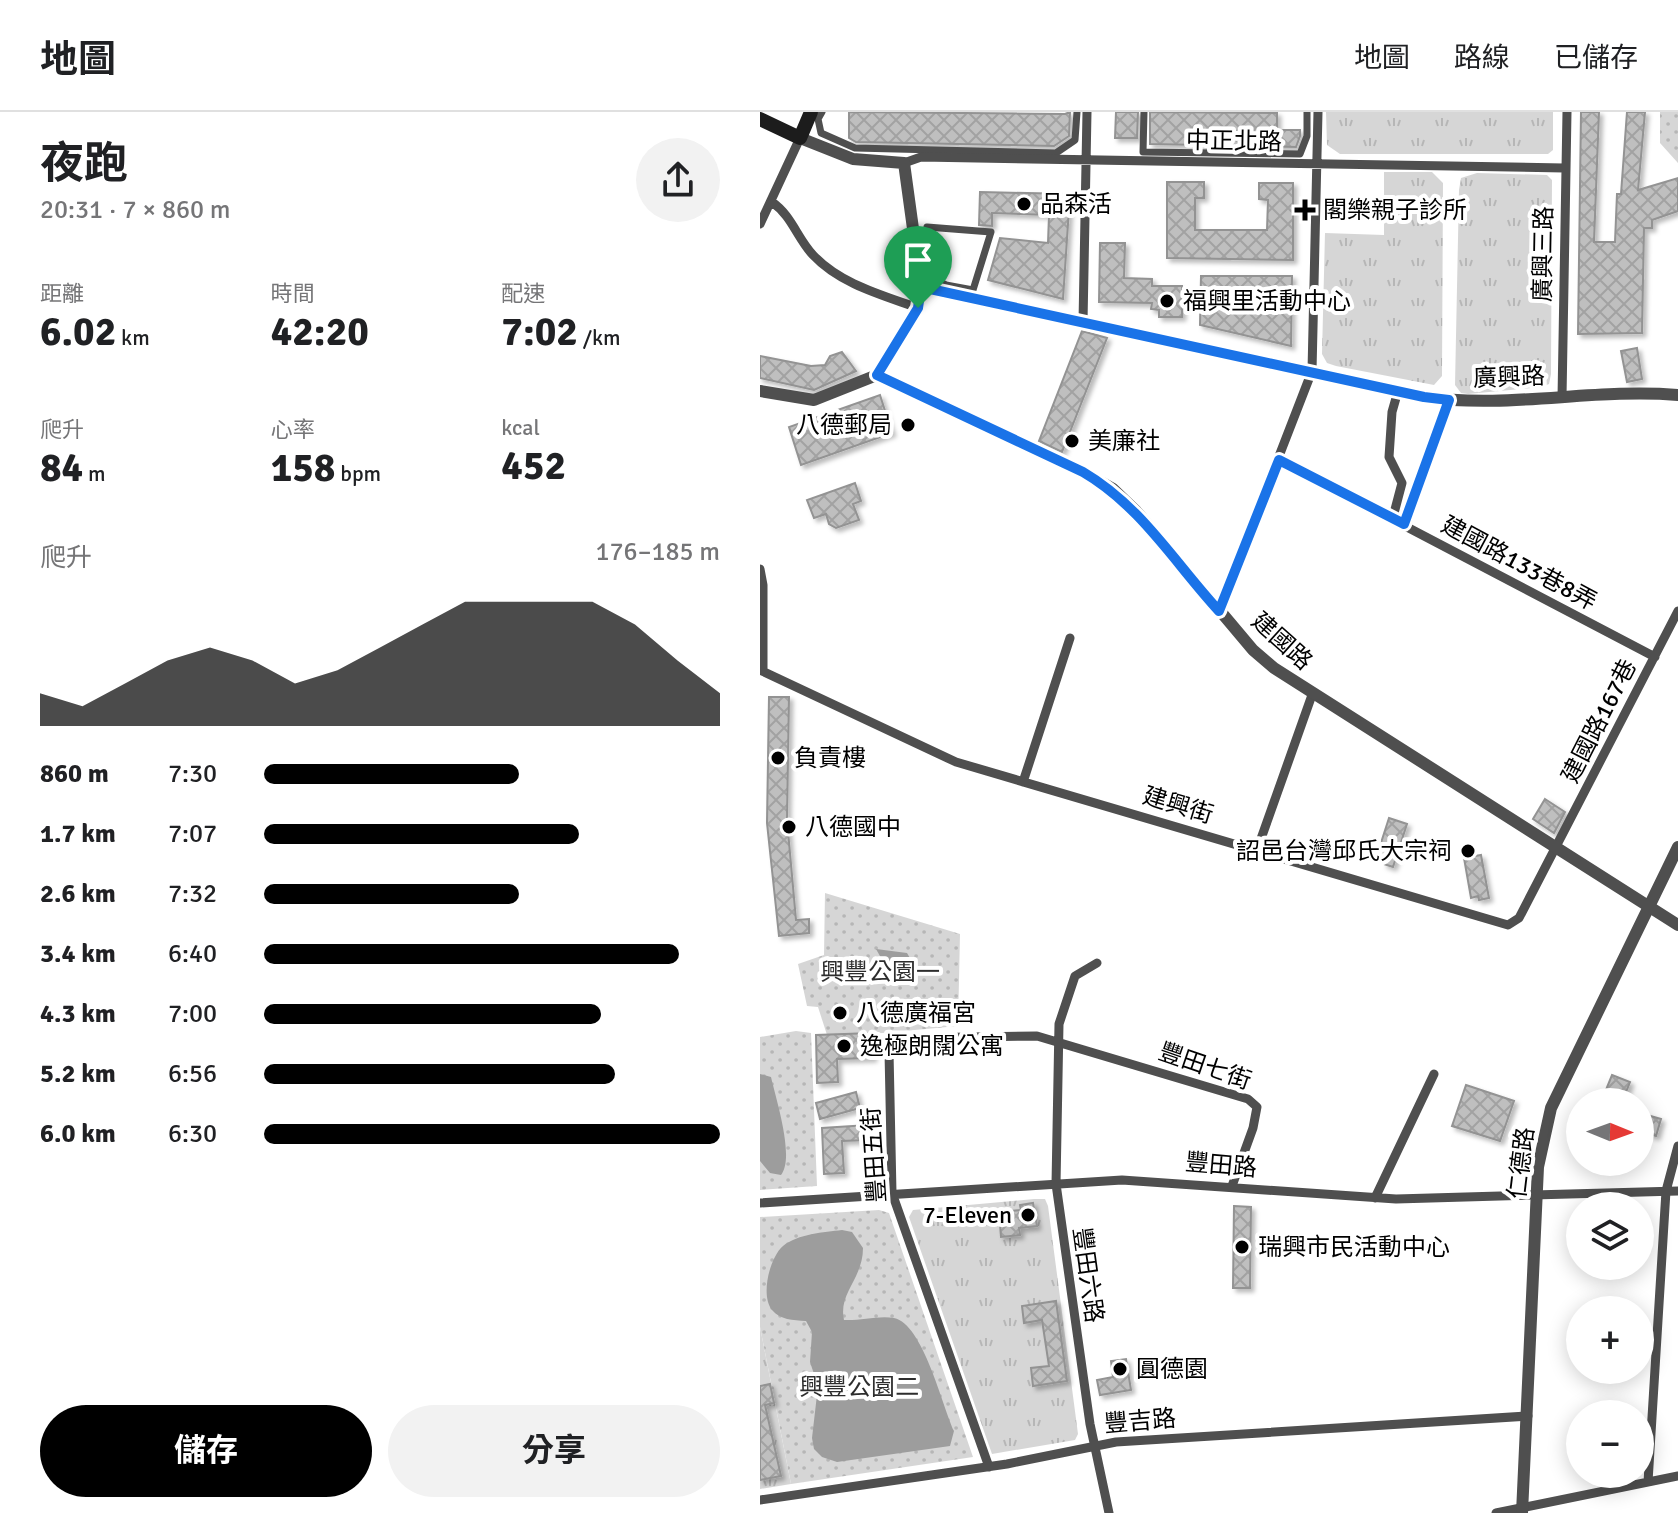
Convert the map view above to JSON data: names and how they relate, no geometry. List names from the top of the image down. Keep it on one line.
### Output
{"streets":{"street":["中正北路","廣興三路","廣興路","建國路133巷8弄","建國路","建國路167巷","建興街","豐田七街","豐田五街","仁德路","豐田路","豐田六路","豐吉路"]},"crossings":[["中正北路","廣興三路"],["廣興三路","廣興路"],["建國路133巷8弄","建國路167巷"],["建國路","建國路167巷"],["建國路","建興街"],["建國路","仁德路"],["建國路167巷","建興街"],["豐田七街","豐田五街"],["豐田七街","豐田路"],["豐田七街","豐田六路"],["豐田五街","豐田路"],["豐田五街","豐田六路"],["豐田五街","豐吉路"],["仁德路","豐田路"],["仁德路","豐吉路"],["豐田路","豐田六路"],["豐田六路","豐吉路"]],"parks":["興豐公園一","興豐公園二"],"places":{"other":["品森活","福興里活動中心","八德郵局","美廉社","負責樓","八德國中","詔邑台灣邱氏大宗祠","八德廣福宮","逸極朗闊公寓","7-Eleven","瑞興市民活動中心","圓德園"],"health":["閣樂親子診所"]},"north":"right","page":{"header":"地圖","nav":["地圖","路線","已儲存"],"heading":["夜跑","20:31 · 7 × 860 m"],"stats":[["距離","6.02 km"],["時間","42:20"],["配速","7:02 /km"],["爬升","84 m"],["心率","158 bpm"],["kcal","452"]],"chart":["爬升","176–185 m"],"list":[{"name":"860 m","note":"7:30"},{"name":"1.7 km","note":"7:07"},{"name":"2.6 km","note":"7:32"},{"name":"3.4 km","note":"6:40"},{"name":"4.3 km","note":"7:00"},{"name":"5.2 km","note":"6:56"},{"name":"6.0 km","note":"6:30"}],"map_buttons":["+","−"],"buttons":["儲存","分享"]}}
